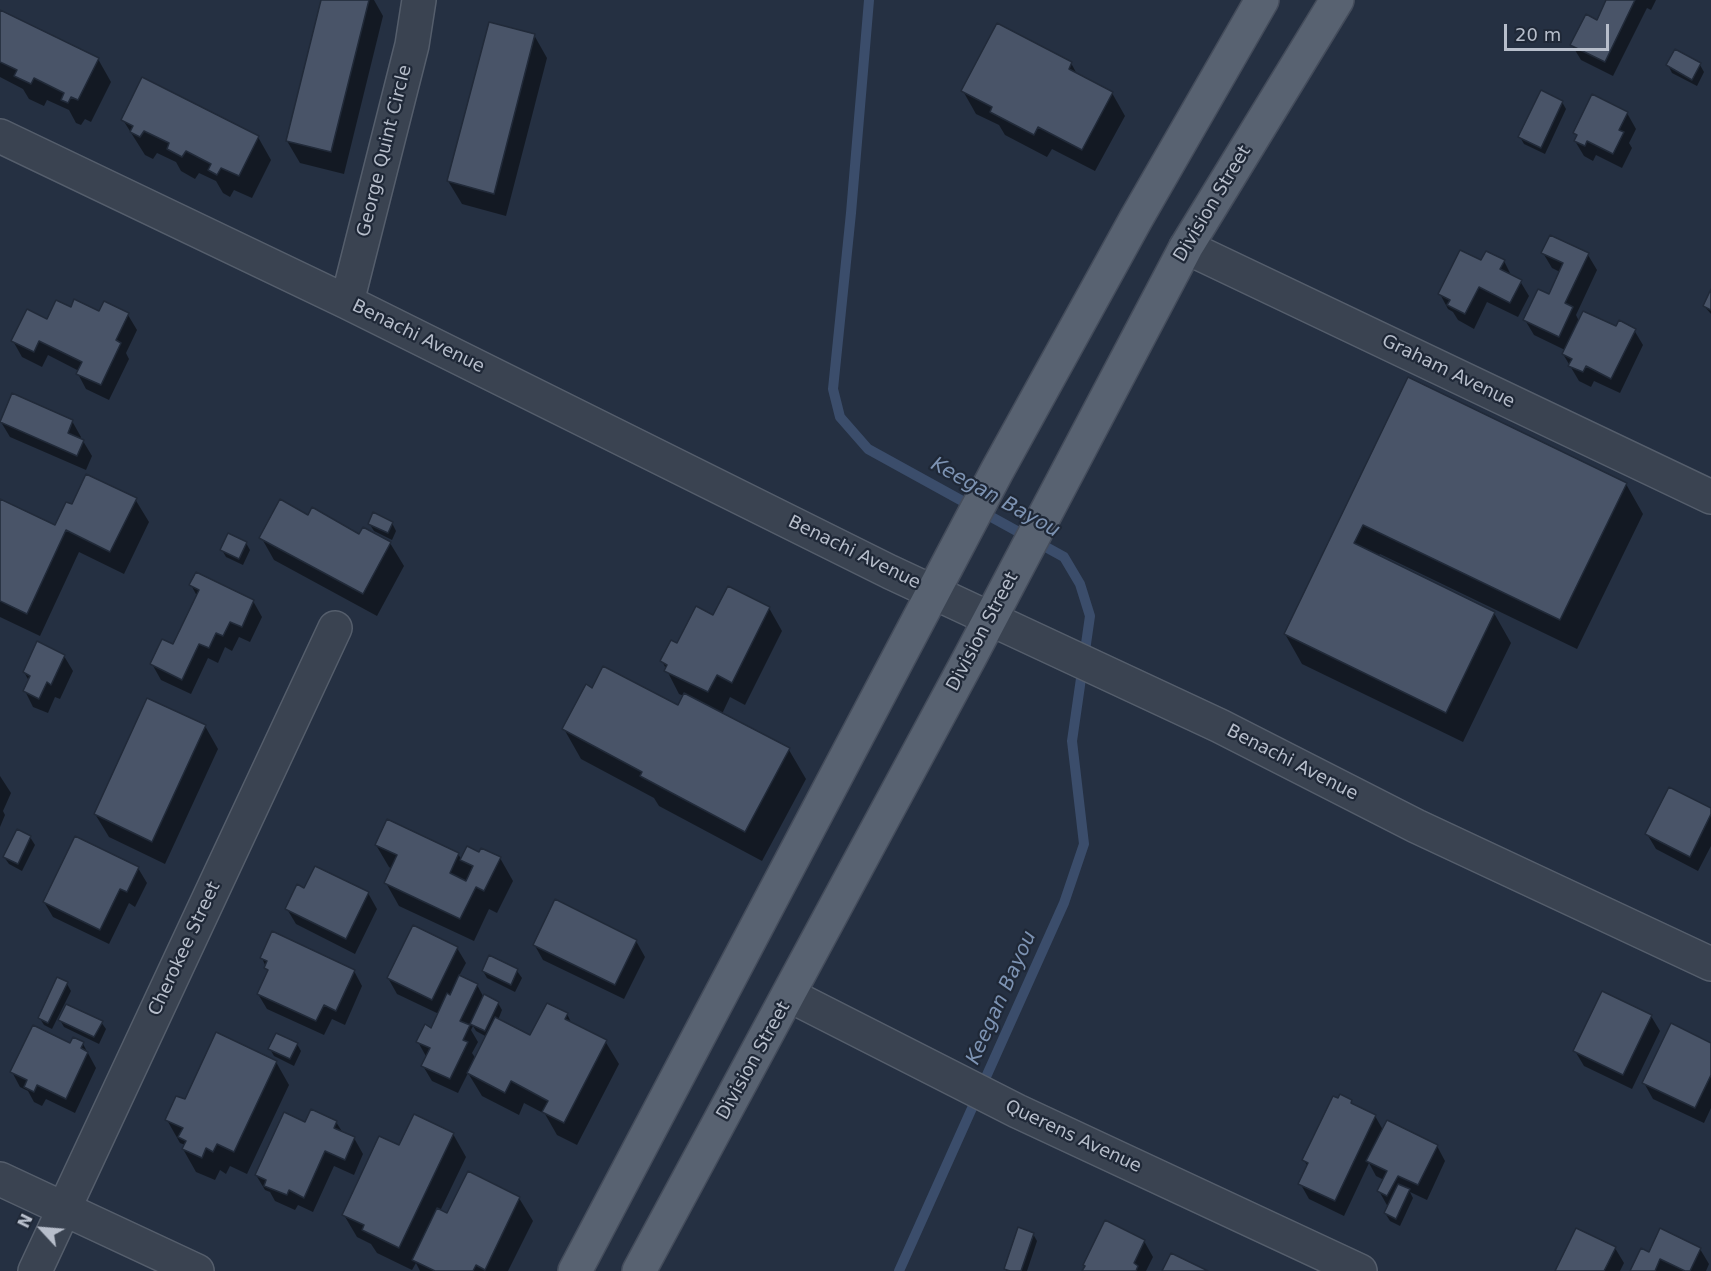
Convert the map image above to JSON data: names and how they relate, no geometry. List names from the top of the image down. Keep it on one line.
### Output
{"streets":{"main road":["Division Street"],"street":["George Quint Circle","Benachi Avenue","Graham Avenue","Cherokee Street","Querens Avenue"]},"crossings":[["George Quint Circle","Benachi Avenue"],["Division Street","Benachi Avenue"],["Division Street","Graham Avenue"],["Division Street","Querens Avenue"]],"water":["Keegan Bayou"],"scale_bar":"20 m","north":"top left"}
